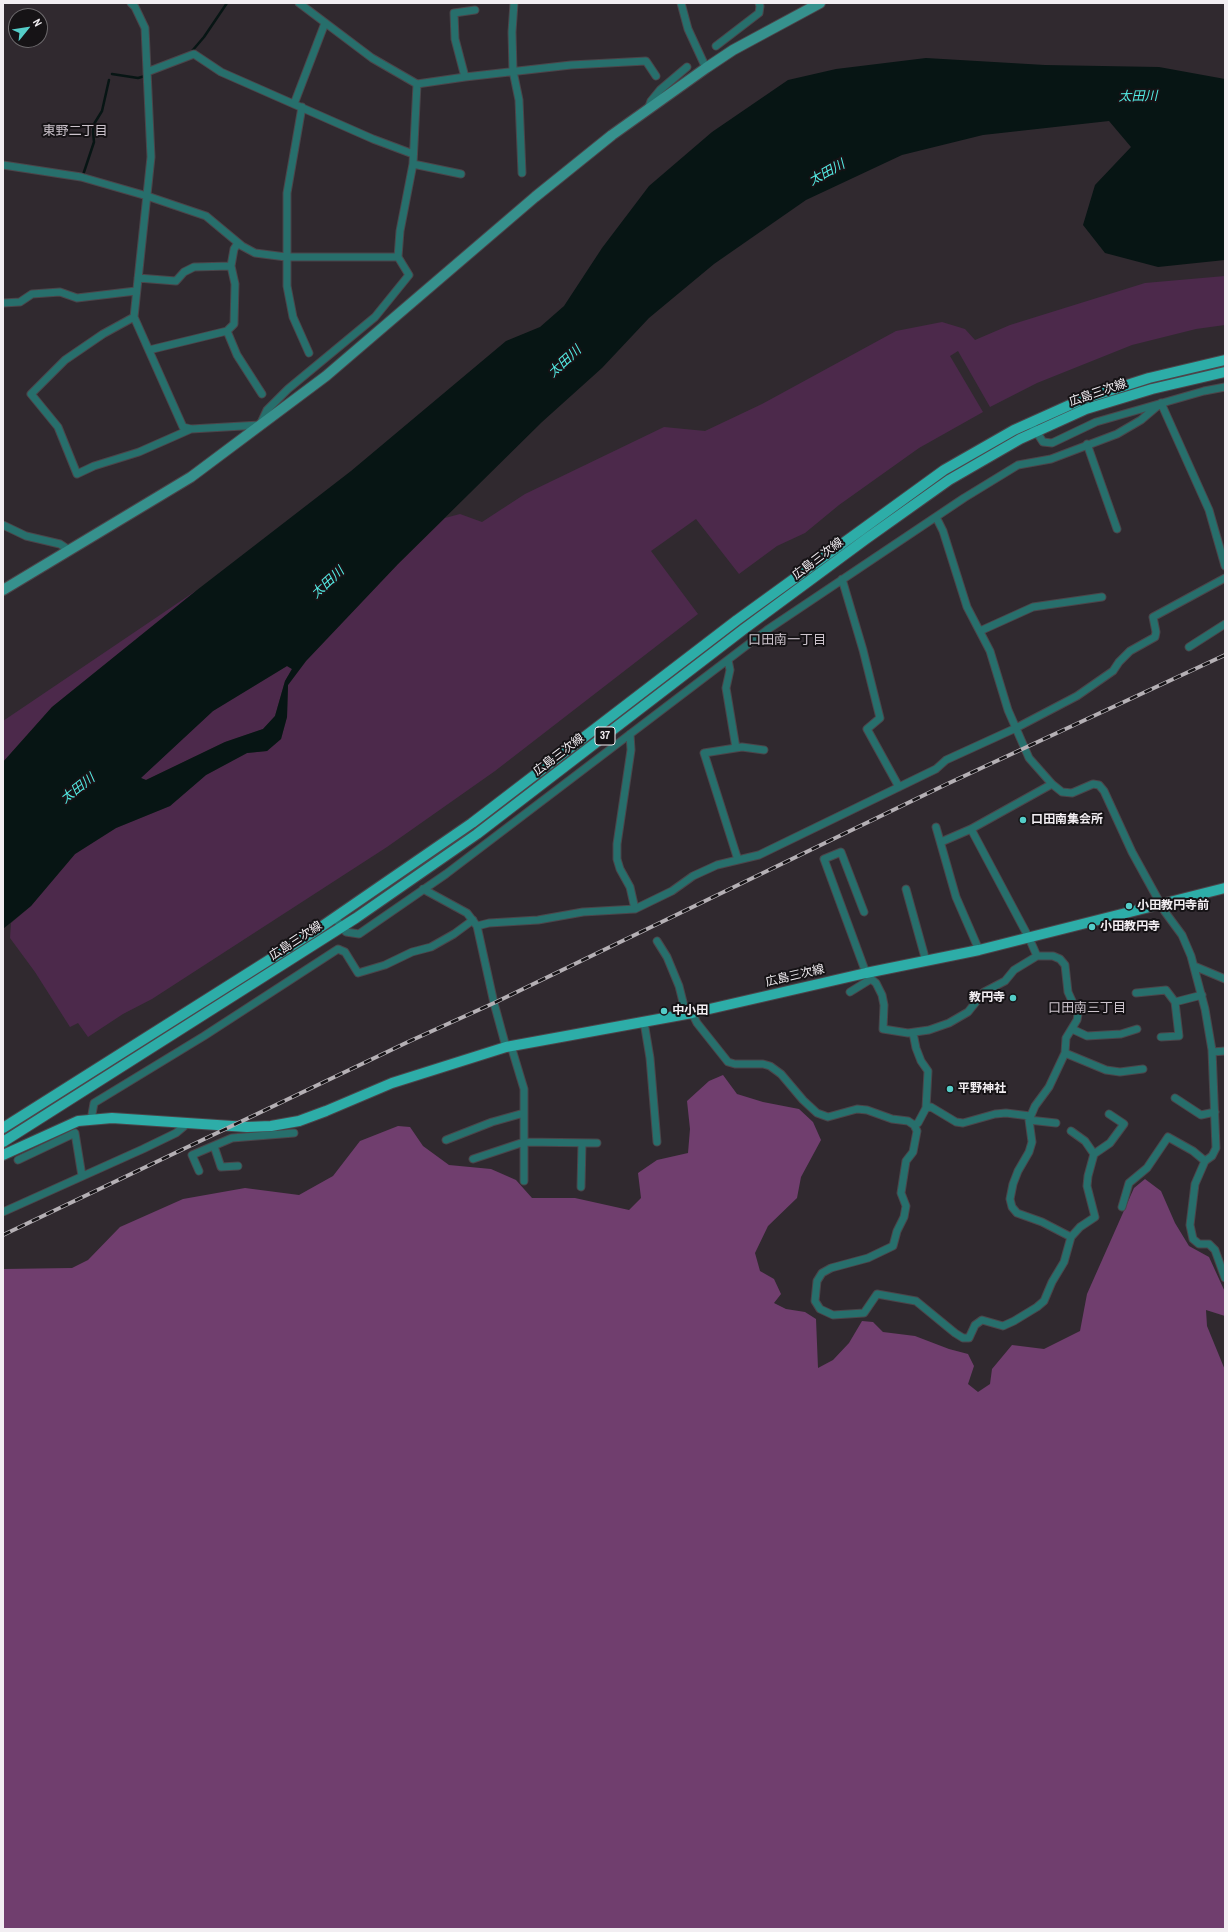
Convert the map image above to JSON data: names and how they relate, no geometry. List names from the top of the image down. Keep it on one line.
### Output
{"streets":{"main road":["広島三次線","37"]},"districts":["東野二丁目","口田南一丁目","口田南三丁目"],"water":["太田川"],"places":["口田南集会所","小田教円寺前","小田教円寺","教円寺","中小田","平野神社"],"north":"top right"}
